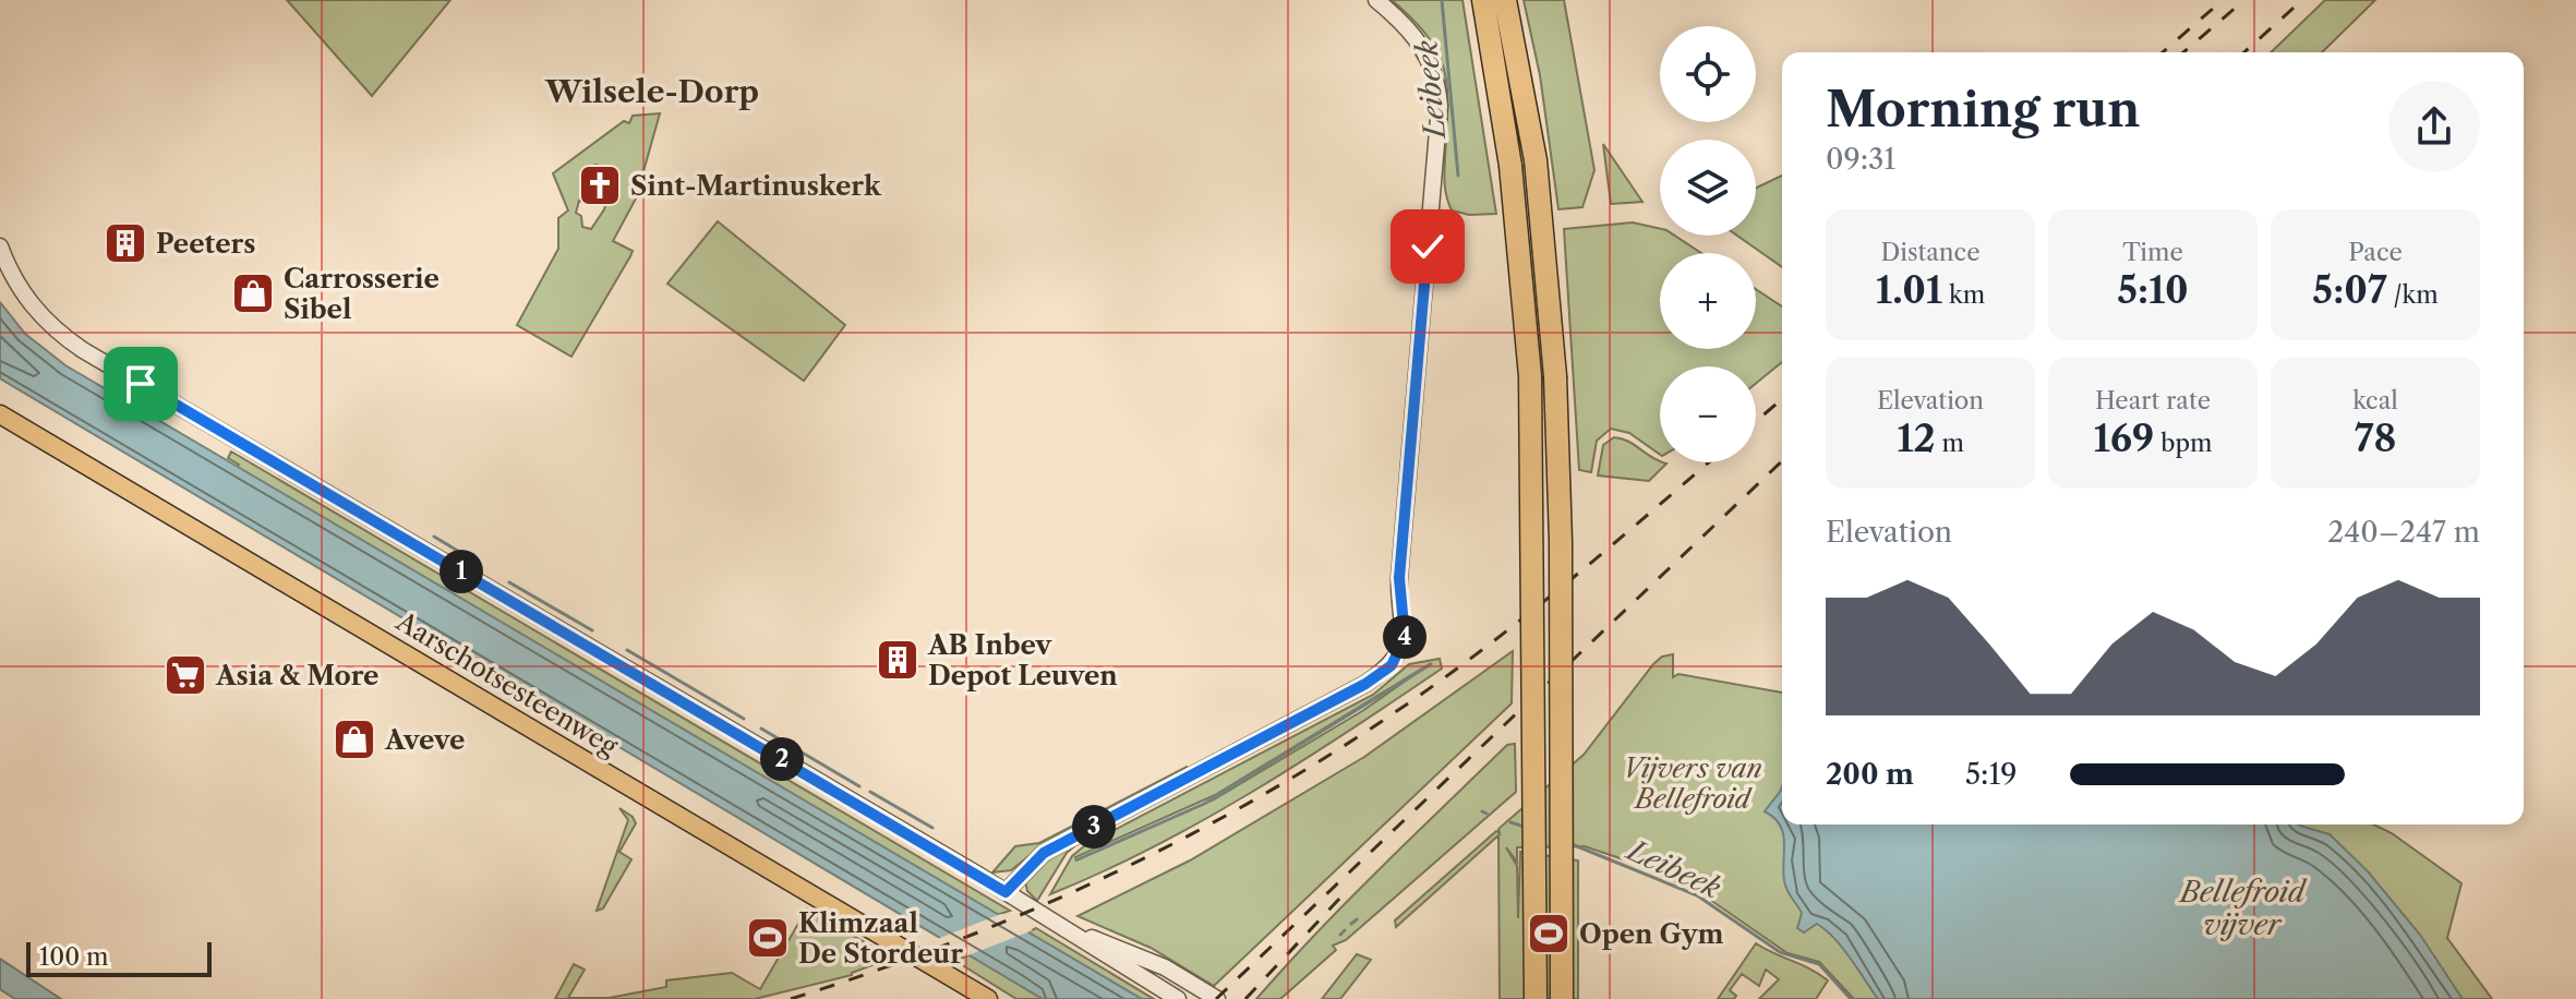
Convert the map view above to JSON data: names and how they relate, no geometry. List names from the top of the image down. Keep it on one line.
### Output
{"streets":{"main road":["Aarschotsesteenweg"]},"districts":["Wilsele-Dorp"],"water":["Leibeek","Bellefroid vijver"],"parks":["Vijvers van Bellefroid"],"places":{"church":["Sint-Martinuskerk"],"building":["Peeters","AB Inbev Depot Leuven"],"shop":["Carrosserie Sibel","Aveve"],"supermarket":["Asia & More"],"sports":["Open Gym","Klimzaal De Stordeur"]},"scale_bar":"100 m","page":{"map_buttons":["+","−"],"heading":["Morning run","09:31"],"stats":[["Distance","1.01 km"],["Time","5:10"],["Pace","5:07 /km"],["Elevation","12 m"],["Heart rate","169 bpm"],["kcal","78"]],"chart":["Elevation","240–247 m"],"pins":["1","4","2","3"],"list":[{"name":"200 m","note":"5:19"}],"scale":"100 m"}}
